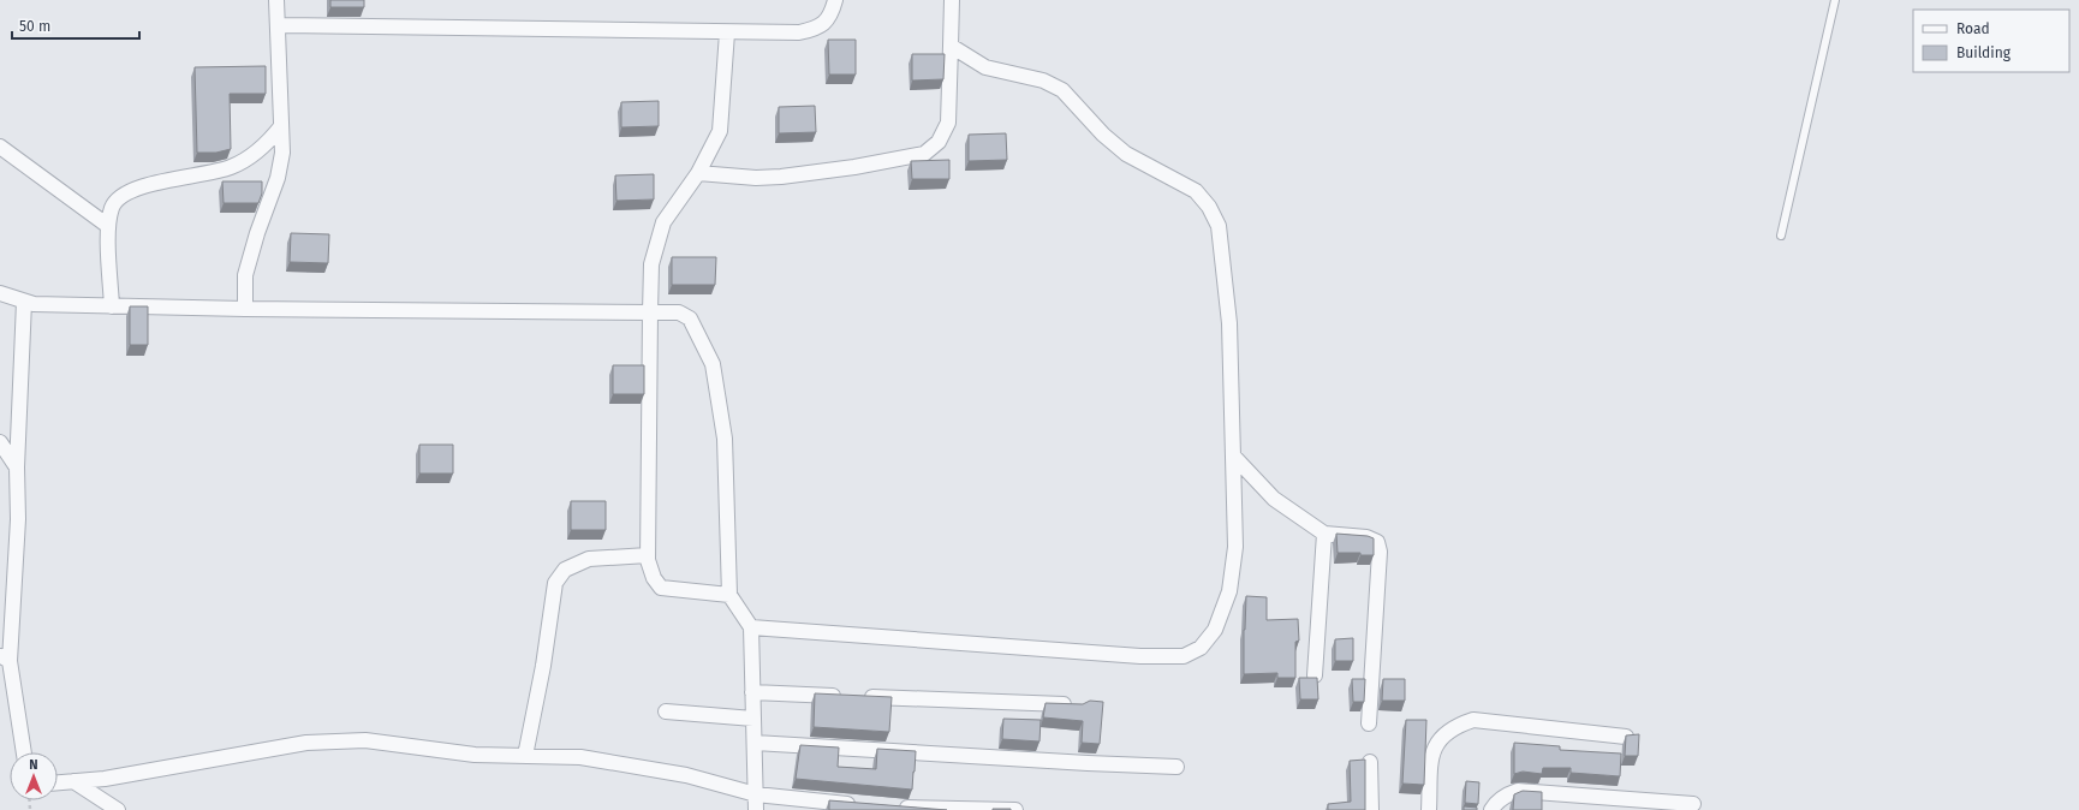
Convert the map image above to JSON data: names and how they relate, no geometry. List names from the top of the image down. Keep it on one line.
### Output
{"legend":["Road","Building"],"scale_bar":"50 m","north":"top"}
